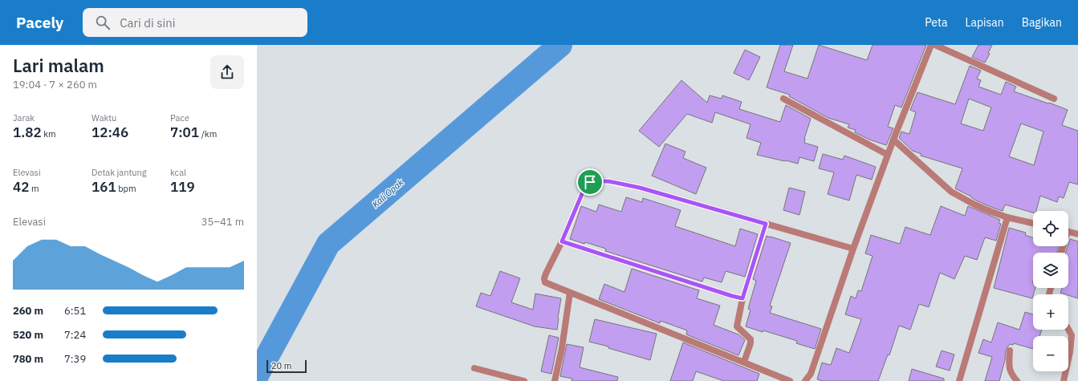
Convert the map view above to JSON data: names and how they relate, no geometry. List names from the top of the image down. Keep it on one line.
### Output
{"water":["Kali Opak"],"scale_bar":"20 m","page":{"header":"Pacely","search":"Cari di sini","nav":["Peta","Lapisan","Bagikan"],"heading":["Lari malam","19:04 · 7 × 260 m"],"stats":[["Jarak","1.82 km"],["Waktu","12:46"],["Pace","7:01 /km"],["Elevasi","42 m"],["Detak jantung","161 bpm"],["kcal","119"]],"chart":["Elevasi","35–41 m"],"map_buttons":["+","−"],"list":[{"name":"260 m","note":"6:51"},{"name":"520 m","note":"7:24"},{"name":"780 m","note":"7:39"}],"scale":"20 m"}}
